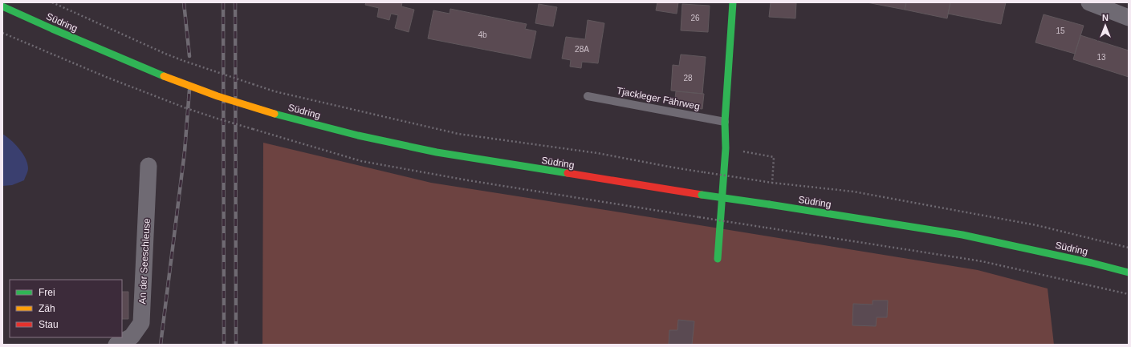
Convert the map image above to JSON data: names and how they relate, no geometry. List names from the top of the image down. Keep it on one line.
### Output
{"streets":{"main road":["Südring"],"street":["An der Seeschleuse"],"lane":["Tjackleger Fährweg"]},"house_numbers":["26","15","4b","28A","13","28"],"legend":["Frei","Zäh","Stau"],"north":"top"}
